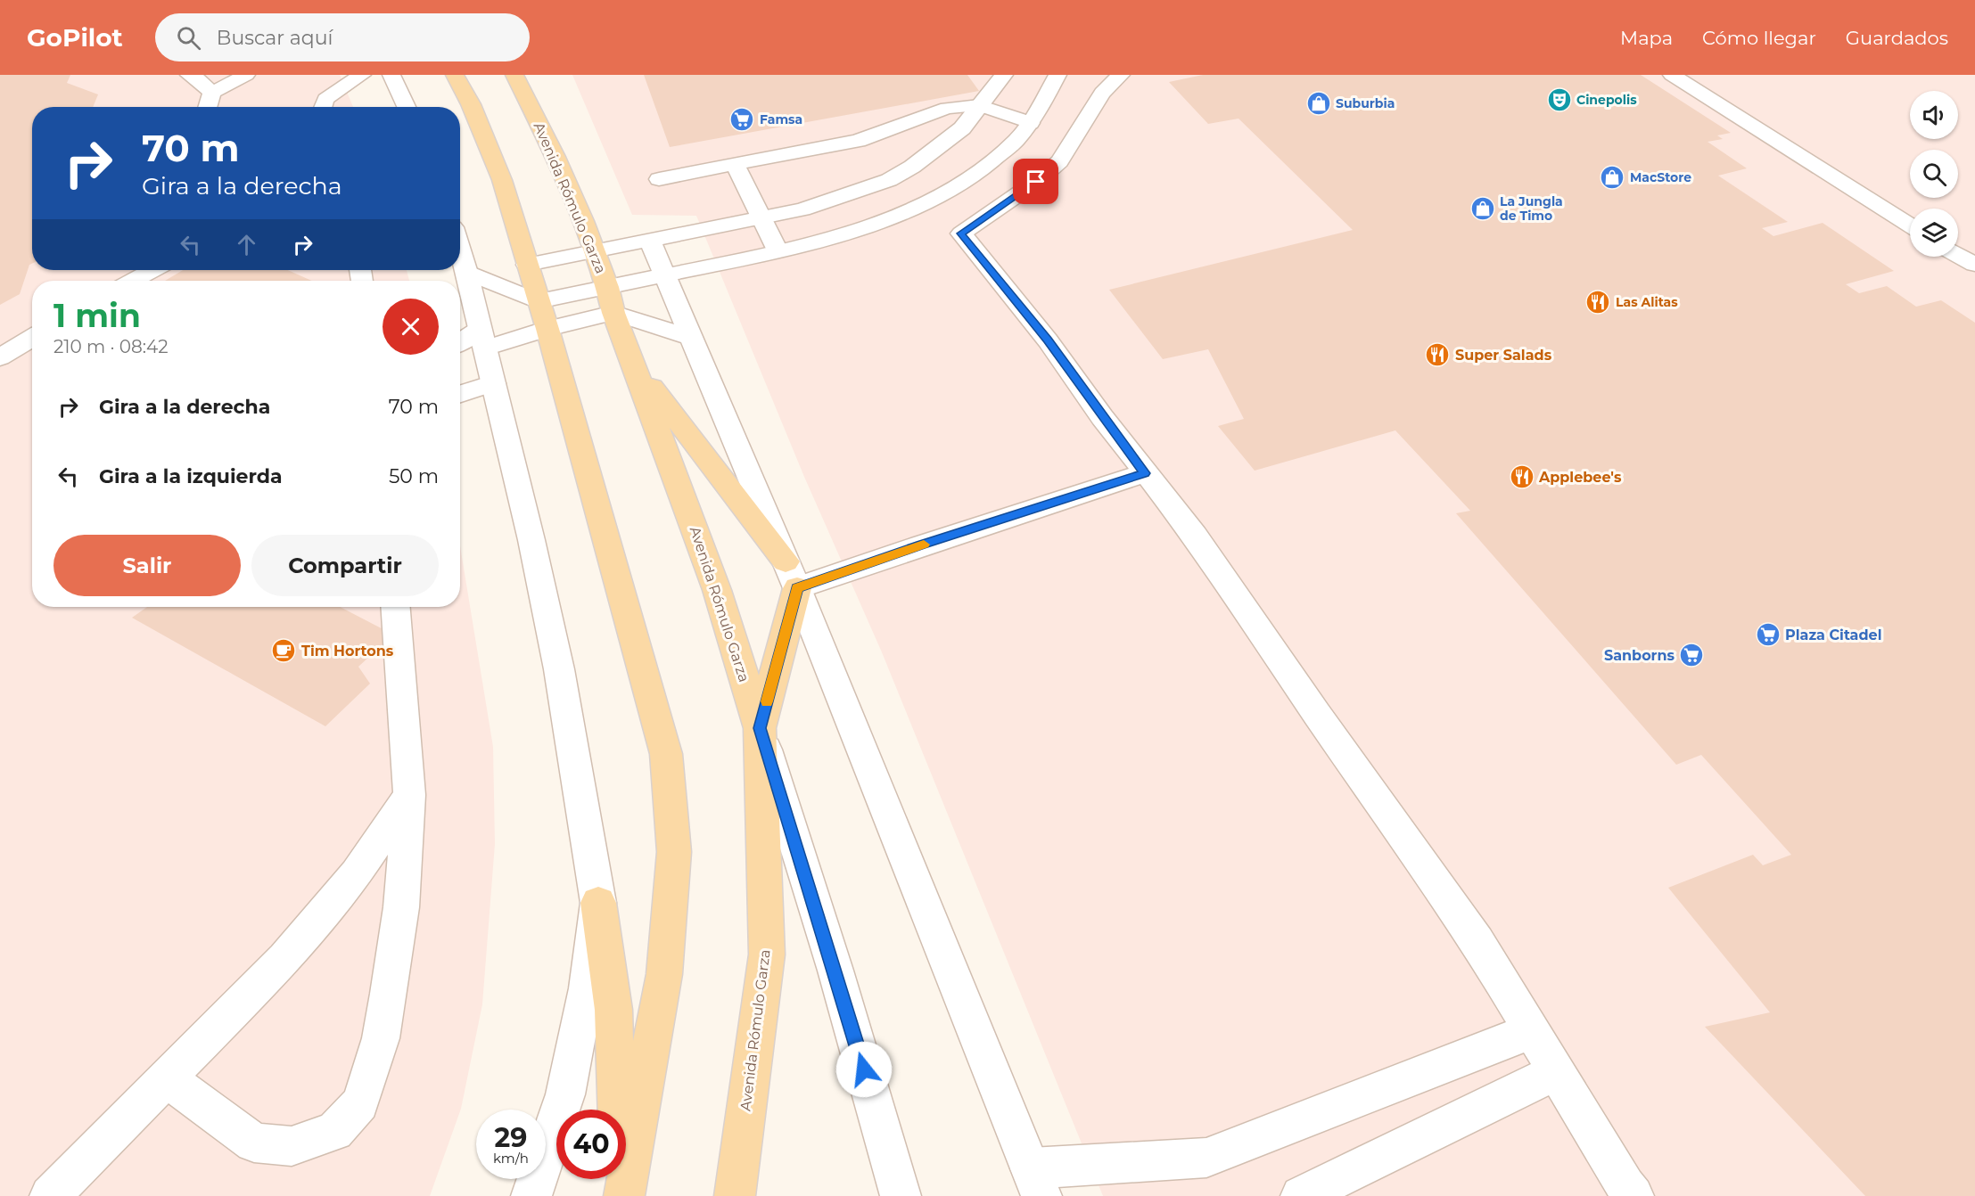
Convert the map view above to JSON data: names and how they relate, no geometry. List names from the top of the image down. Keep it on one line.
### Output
{"streets":{"main road":["Avenida Rómulo Garza"]},"places":{"theatre":["Cinepolis"],"shop":["Suburbia","MacStore","La Jungla de Timo"],"supermarket":["Famsa","Plaza Citadel","Sanborns"],"restaurant":["Las Alitas","Super Salads","Applebee's"],"cafe":["Tim Hortons"]},"page":{"header":"GoPilot","search":"Buscar aquí","nav":["Mapa","Cómo llegar","Guardados"],"turn":["70 m","Gira a la derecha"],"heading":["1 min","210 m · 08:42"],"list":[{"name":"Gira a la derecha","value":"70 m"},{"name":"Gira a la izquierda","value":"50 m"}],"buttons":["Salir","Compartir"],"speed":"29 km/h","limit":"40"}}
